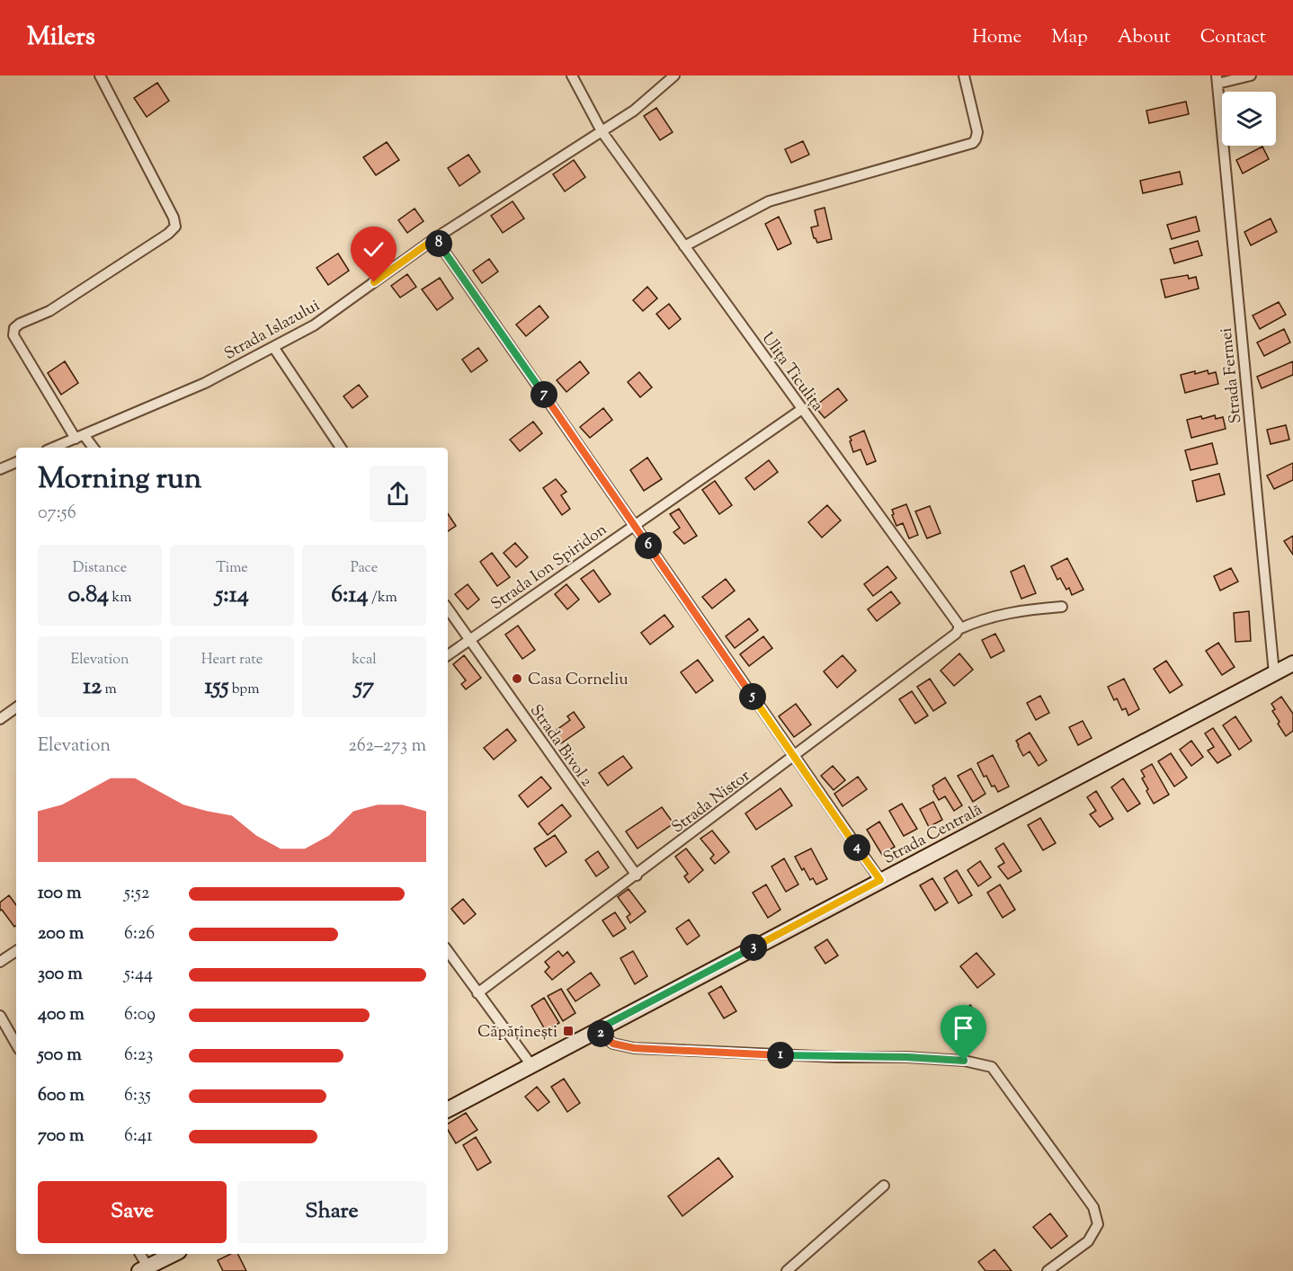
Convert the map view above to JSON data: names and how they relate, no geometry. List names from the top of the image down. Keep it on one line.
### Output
{"streets":{"main road":["Strada Centrală"],"street":["Strada Islazului","Ulița Ticulița","Strada Fermei","Strada Ion Spiridon","Strada Bivol 2","Strada Nistor"]},"crossings":[["Strada Islazului","Ulița Ticulița"],["Ulița Ticulița","Strada Ion Spiridon"],["Ulița Ticulița","Strada Nistor"],["Strada Fermei","Strada Centrală"],["Strada Ion Spiridon","Strada Bivol 2"],["Strada Bivol 2","Strada Nistor"]],"places":{"other":["Casa Corneliu"],"transit":["Căpăţîneşti"]},"page":{"header":"Milers","nav":["Home","Map","About","Contact"],"pins":["8","7","6","5","4","3","2","1"],"heading":["Morning run","07:56"],"stats":[["Distance","0.84 km"],["Time","5:14"],["Pace","6:14 /km"],["Elevation","12 m"],["Heart rate","155 bpm"],["kcal","57"]],"chart":["Elevation","262–273 m"],"list":[{"name":"100 m","note":"5:52"},{"name":"200 m","note":"6:26"},{"name":"300 m","note":"5:44"},{"name":"400 m","note":"6:09"},{"name":"500 m","note":"6:23"},{"name":"600 m","note":"6:35"},{"name":"700 m","note":"6:41"}],"buttons":["Save","Share"]}}
